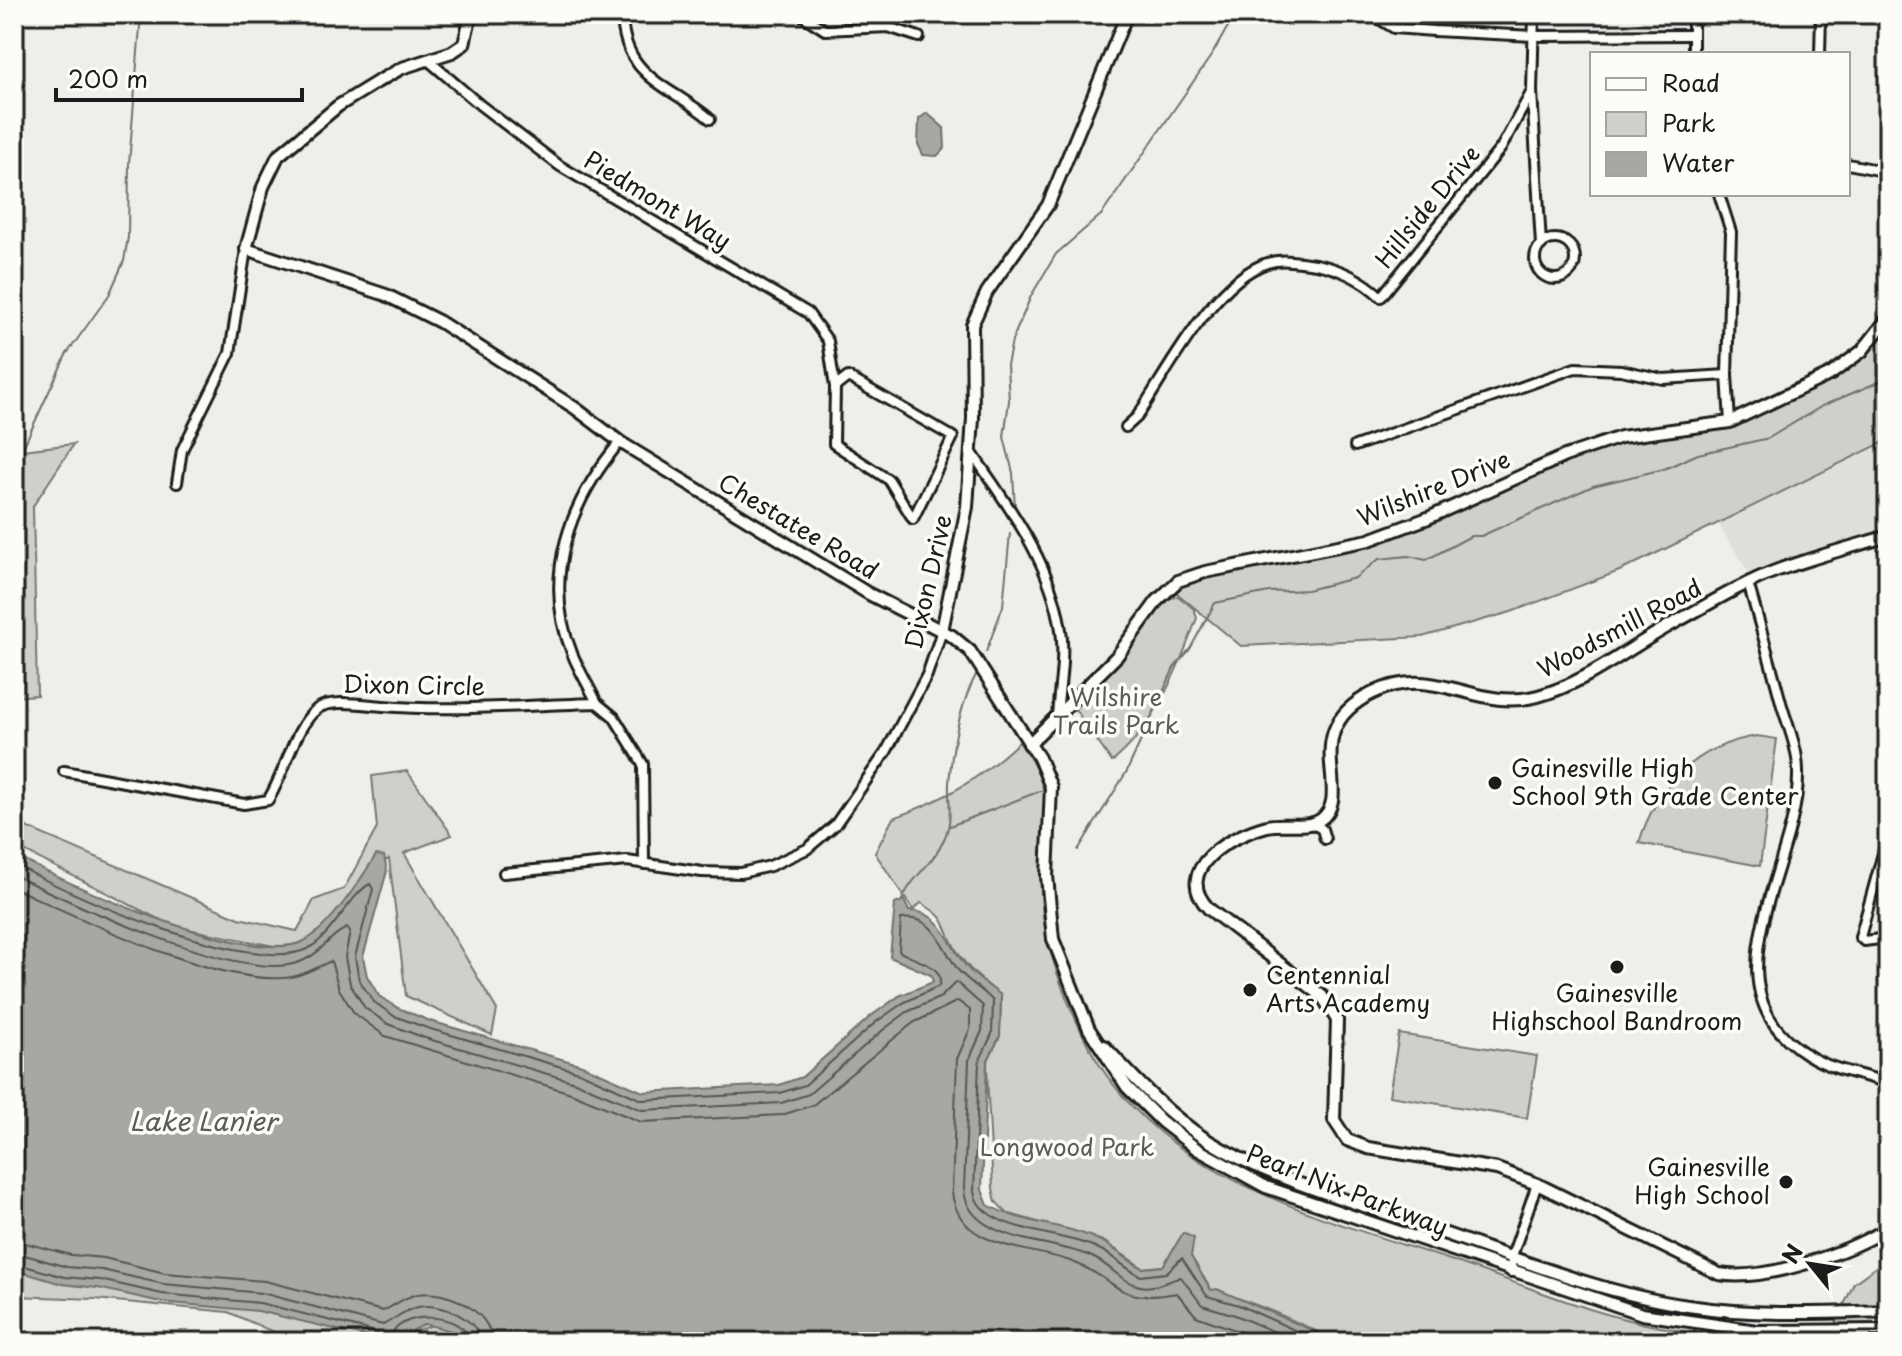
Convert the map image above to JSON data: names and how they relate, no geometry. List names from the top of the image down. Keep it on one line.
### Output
{"streets":{"street":["Piedmont Way","Hillside Drive","Wilshire Drive","Chestatee Road","Dixon Drive","Woodsmill Road","Dixon Circle","Pearl Nix Parkway"]},"crossings":[["Wilshire Drive","Chestatee Road"],["Chestatee Road","Dixon Drive"],["Chestatee Road","Pearl Nix Parkway"]],"water":["Lake Lanier"],"parks":["Wilshire Trails Park","Longwood Park"],"places":["Gainesville High School 9th Grade Center","Gainesville Highschool Bandroom","Centennial Arts Academy","Gainesville High School"],"legend":["Road","Park","Water"],"scale_bar":"200 m","north":"top left"}
